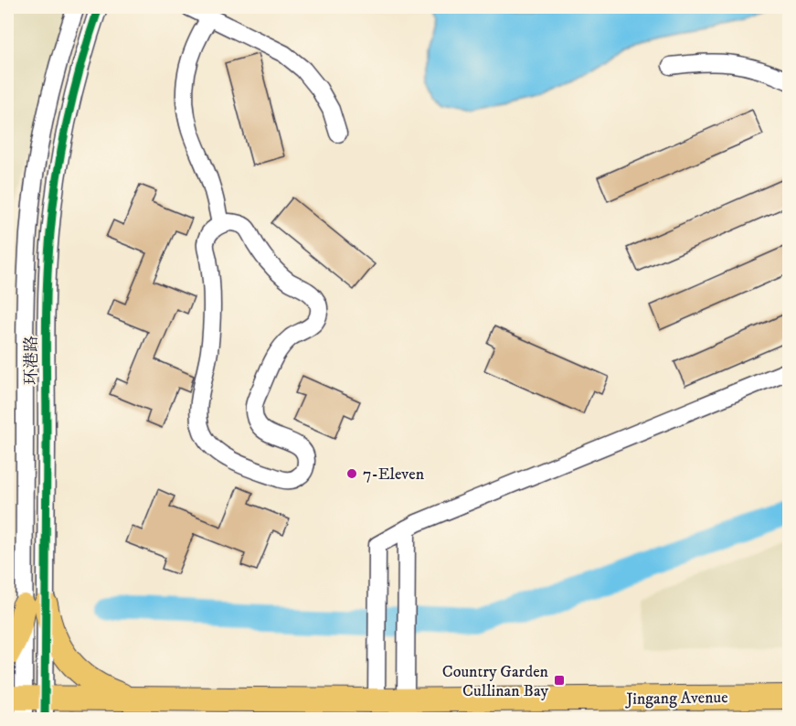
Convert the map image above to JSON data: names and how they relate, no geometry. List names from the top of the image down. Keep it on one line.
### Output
{"streets":{"highway":["Jingang Avenue"],"street":["环港路"]},"crossings":[["环港路","Jingang Avenue"]],"places":{"other":["7-Eleven"],"transit":["Country Garden Cullinan Bay"]}}
